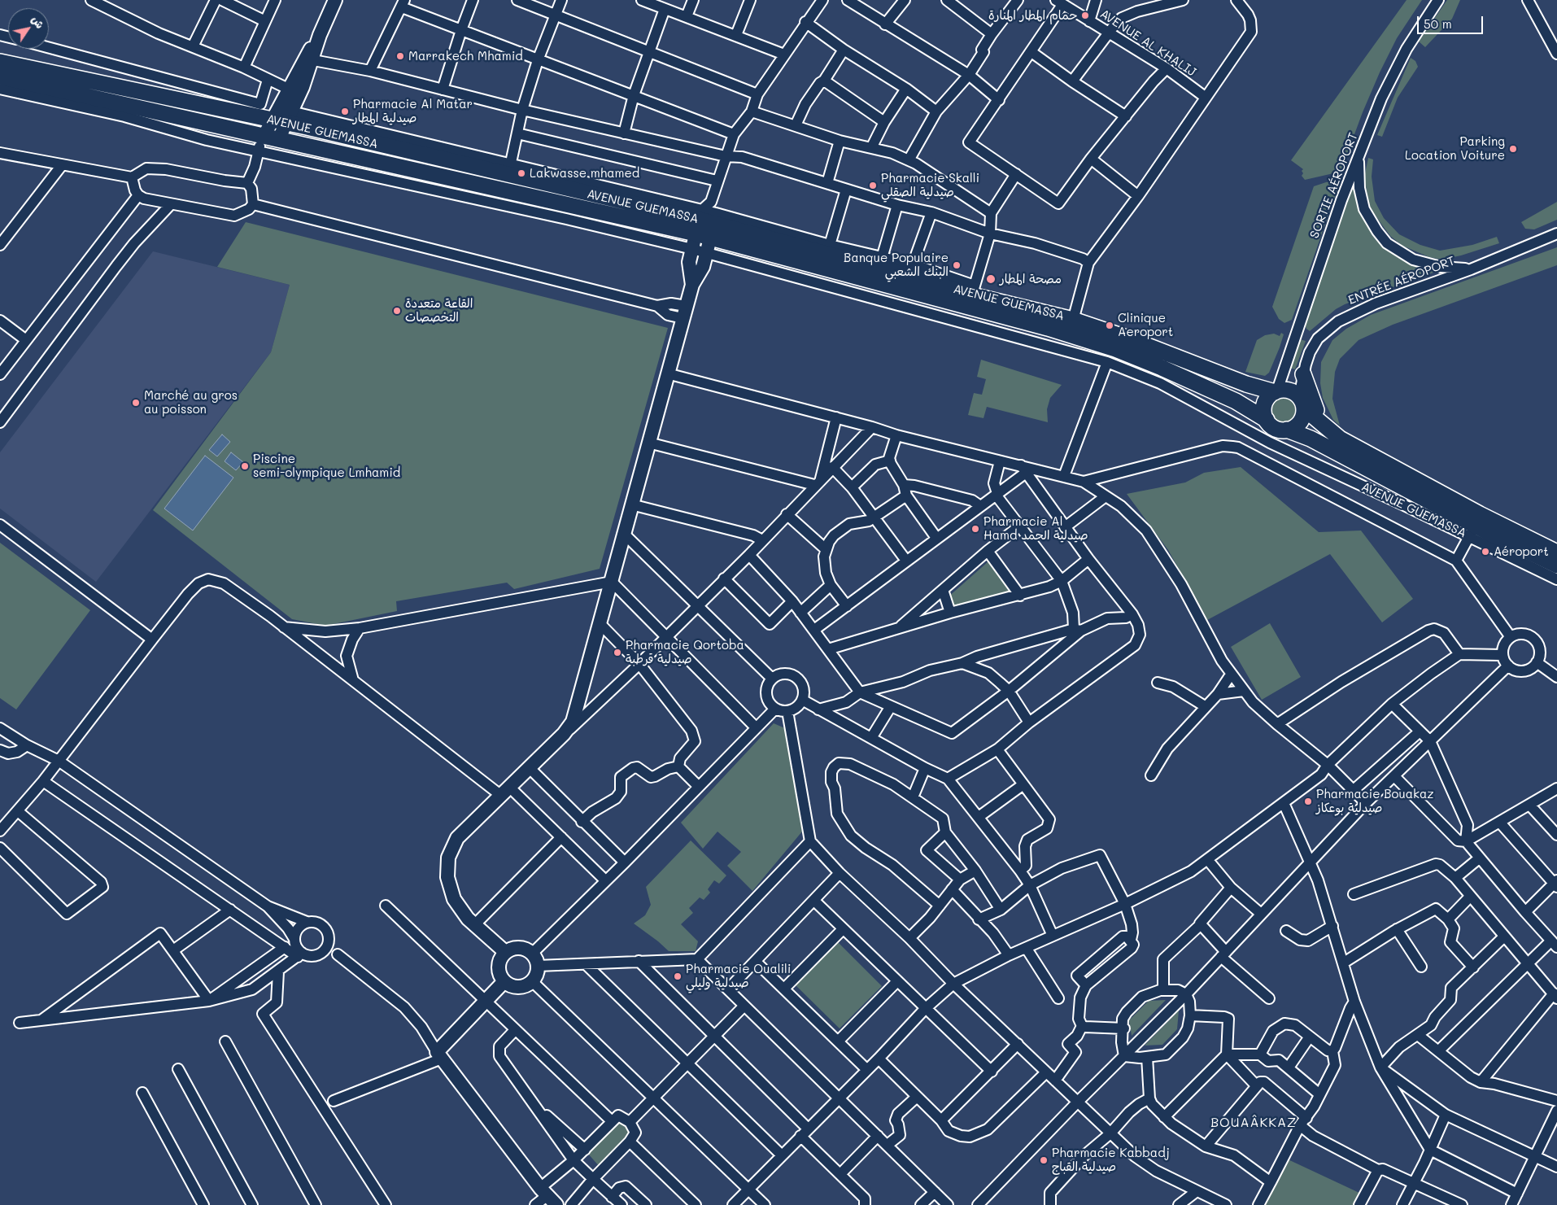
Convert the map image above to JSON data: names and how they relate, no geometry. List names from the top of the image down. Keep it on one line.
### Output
{"streets":{"main road":["AVENUE GUEMASSA"],"street":["AVENUE AL KHALIJ","SORTIE AÉROPORT","ENTRÉE AÉROPORT"]},"crossings":[["AVENUE GUEMASSA","SORTIE AÉROPORT"],["AVENUE GUEMASSA","ENTRÉE AÉROPORT"],["SORTIE AÉROPORT","ENTRÉE AÉROPORT"]],"districts":["BOUAÂKKAZ"],"places":["حمام المطار المنارة","Marrakech Mhamid","Pharmacie Al Matar صيدلية المطار","Parking Location Voiture","Lakwasse mhamed","Pharmacie Skalli صيدلية الصقلي","Banque Populaire البنك الشعبي","مصحة المطار","القاعة متعددة التخصصات","Clinique Aeroport","Marché au gros au poisson","Piscine semi-olympique Lmhamid","Pharmacie Al Hamd صيدلية الحمد","Aéroport","Pharmacie Qortoba صيدلية قرطبة","Pharmacie Bouakaz صيدلية بوعكاز","Pharmacie Oualili صيدلية وليلي","Pharmacie Kabbadj صيدلية القباج"],"scale_bar":"50 m","north":"top right"}
